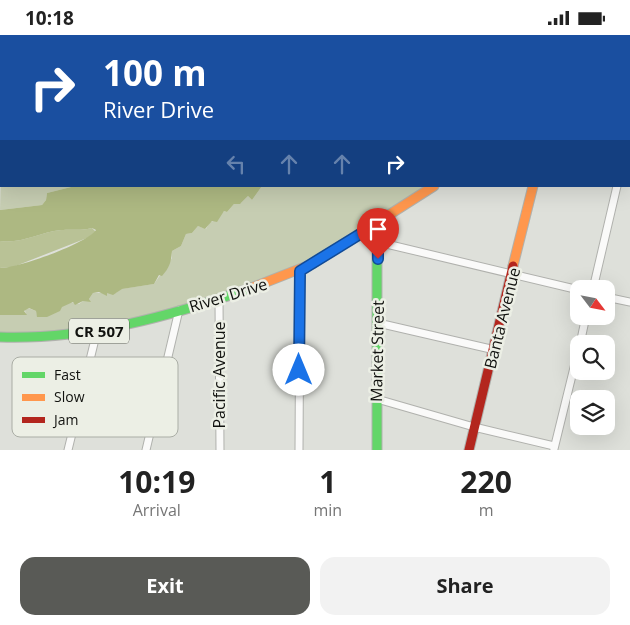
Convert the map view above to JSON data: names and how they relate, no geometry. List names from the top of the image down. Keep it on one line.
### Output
{"streets":{"street":["River Drive","Banta Avenue","CR 507","Market Street","Pacific Avenue"]},"crossings":[["River Drive","Market Street"],["River Drive","Pacific Avenue"]],"legend":["Fast","Slow","Jam"],"north":"bottom right","page":{"status":"10:18","turn":["100 m","River Drive"],"eta":["10:19","Arrival","1","min","220","m"],"buttons":["Exit","Share"]}}
